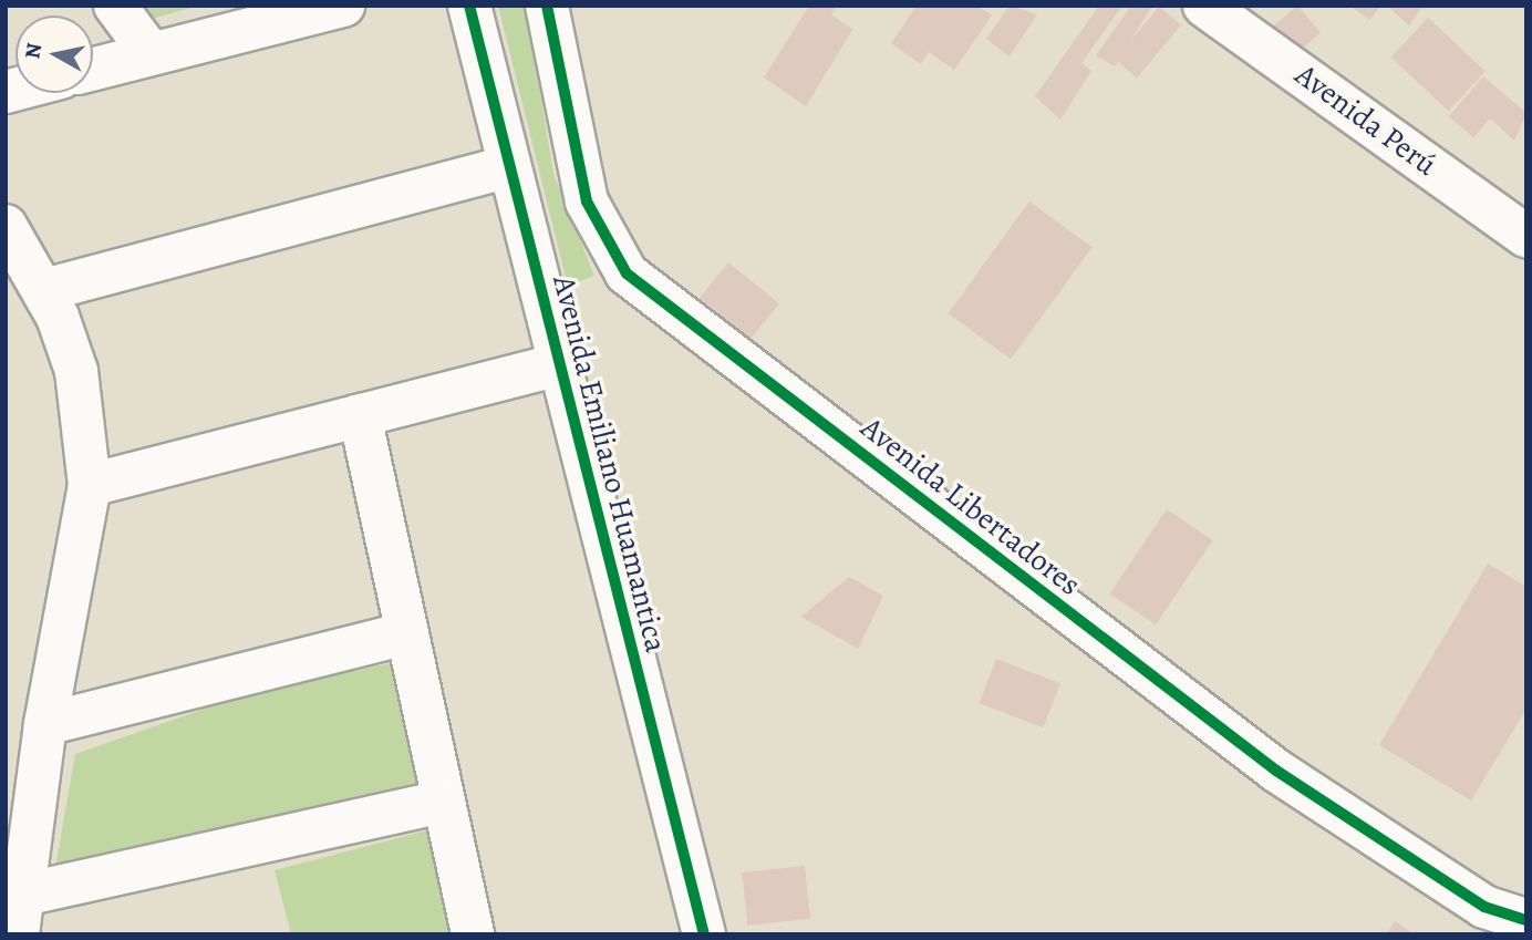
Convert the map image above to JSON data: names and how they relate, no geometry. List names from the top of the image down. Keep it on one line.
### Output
{"streets":{"street":["Avenida Perú","Avenida Emiliano Huamantica","Avenida Libertadores"]},"north":"left"}
